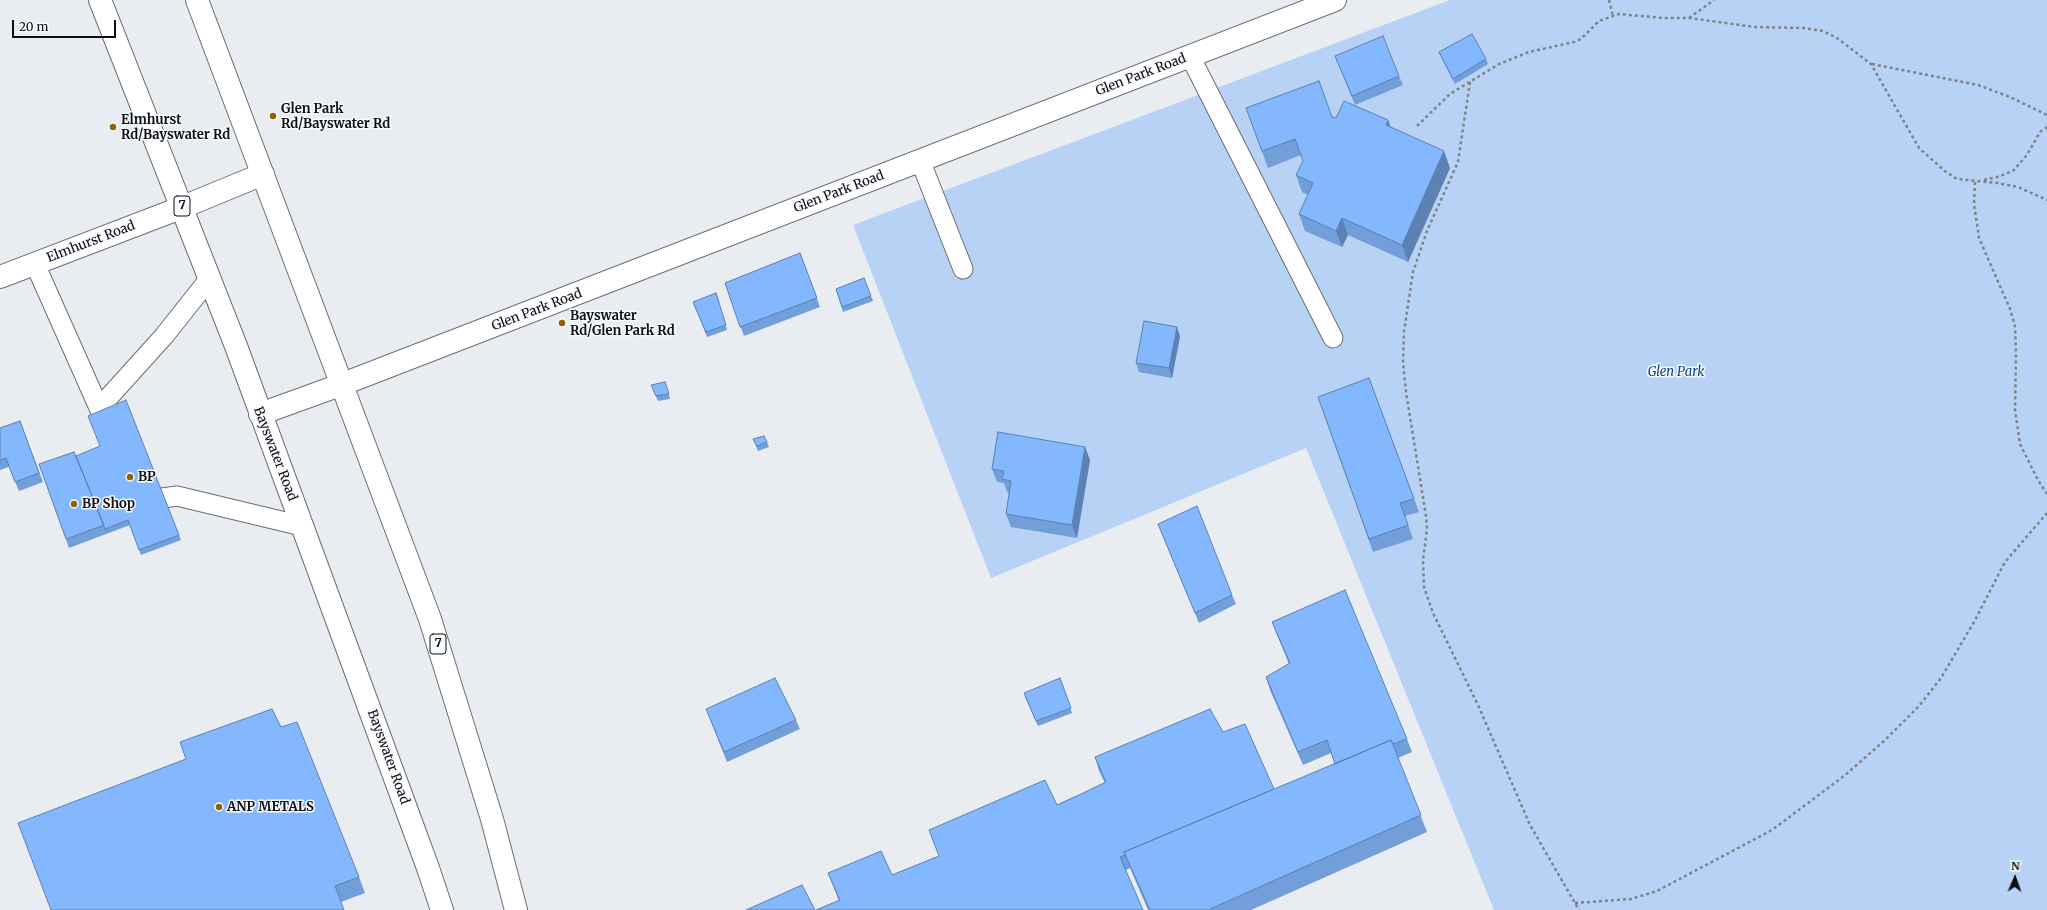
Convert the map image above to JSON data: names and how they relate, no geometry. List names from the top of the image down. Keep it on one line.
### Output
{"streets":{"main road":["Glen Park Road","7","Elmhurst Road","Bayswater Road"]},"crossings":[["Glen Park Road","7"],["Glen Park Road","Bayswater Road"],["7","Elmhurst Road"],["Elmhurst Road","Bayswater Road"]],"parks":["Glen Park"],"places":["Glen Park Rd/Bayswater Rd","Elmhurst Rd/Bayswater Rd","Bayswater Rd/Glen Park Rd","BP","BP Shop","ANP METALS"],"scale_bar":"20 m","north":"top"}
